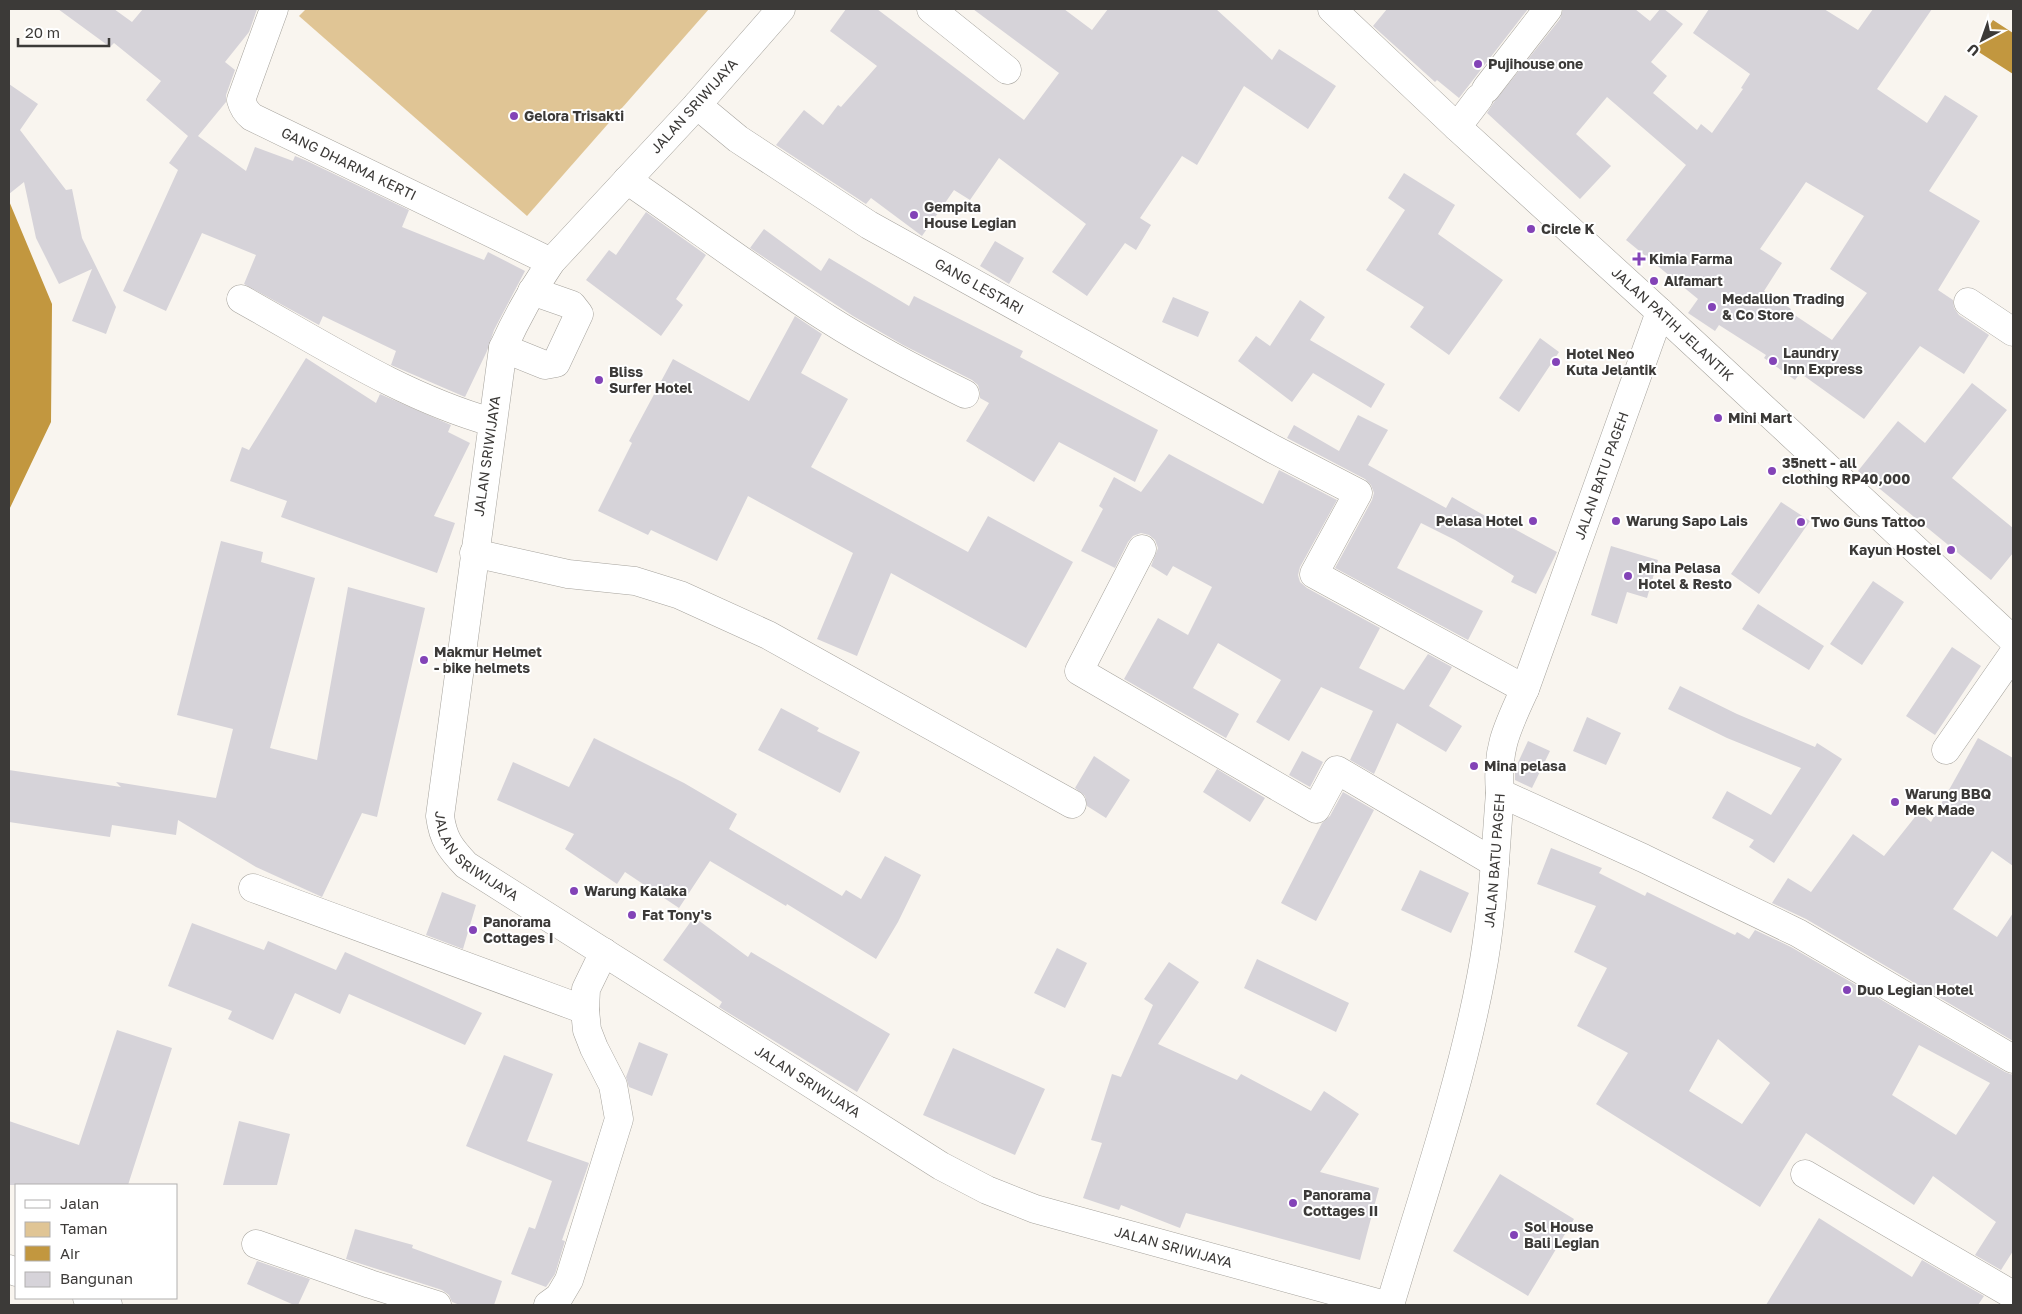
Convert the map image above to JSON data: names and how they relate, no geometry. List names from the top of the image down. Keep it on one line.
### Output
{"streets":{"street":["JALAN SRIWIJAYA","GANG DHARMA KERTI","GANG LESTARI","JALAN PATIH JELANTIK","JALAN BATU PAGEH"]},"crossings":[["JALAN SRIWIJAYA","GANG DHARMA KERTI"],["JALAN SRIWIJAYA","GANG LESTARI"],["GANG LESTARI","JALAN BATU PAGEH"],["JALAN PATIH JELANTIK","JALAN BATU PAGEH"]],"places":{"other":["Pujihouse one","Gelora Trisakti","Gempita House Legian","Circle K","Alfamart","Medallion Trading & Co Store","Laundry Inn Express","Hotel Neo Kuta Jelantik","Bliss Surfer Hotel","Mini Mart","35nett - all clothing RP40,000","Pelasa Hotel","Warung Sapo Lais","Two Guns Tattoo","Kayun Hostel","Mina Pelasa Hotel & Resto","Makmur Helmet - bike helmets","Mina pelasa","Warung BBQ Mek Made","Warung Kalaka","Fat Tony's","Panorama Cottages I","Duo Legian Hotel","Panorama Cottages II","Sol House Bali Legian"],"health":["Kimia Farma"]},"legend":["Jalan","Taman","Air","Bangunan"],"scale_bar":"20 m","north":"bottom left"}
